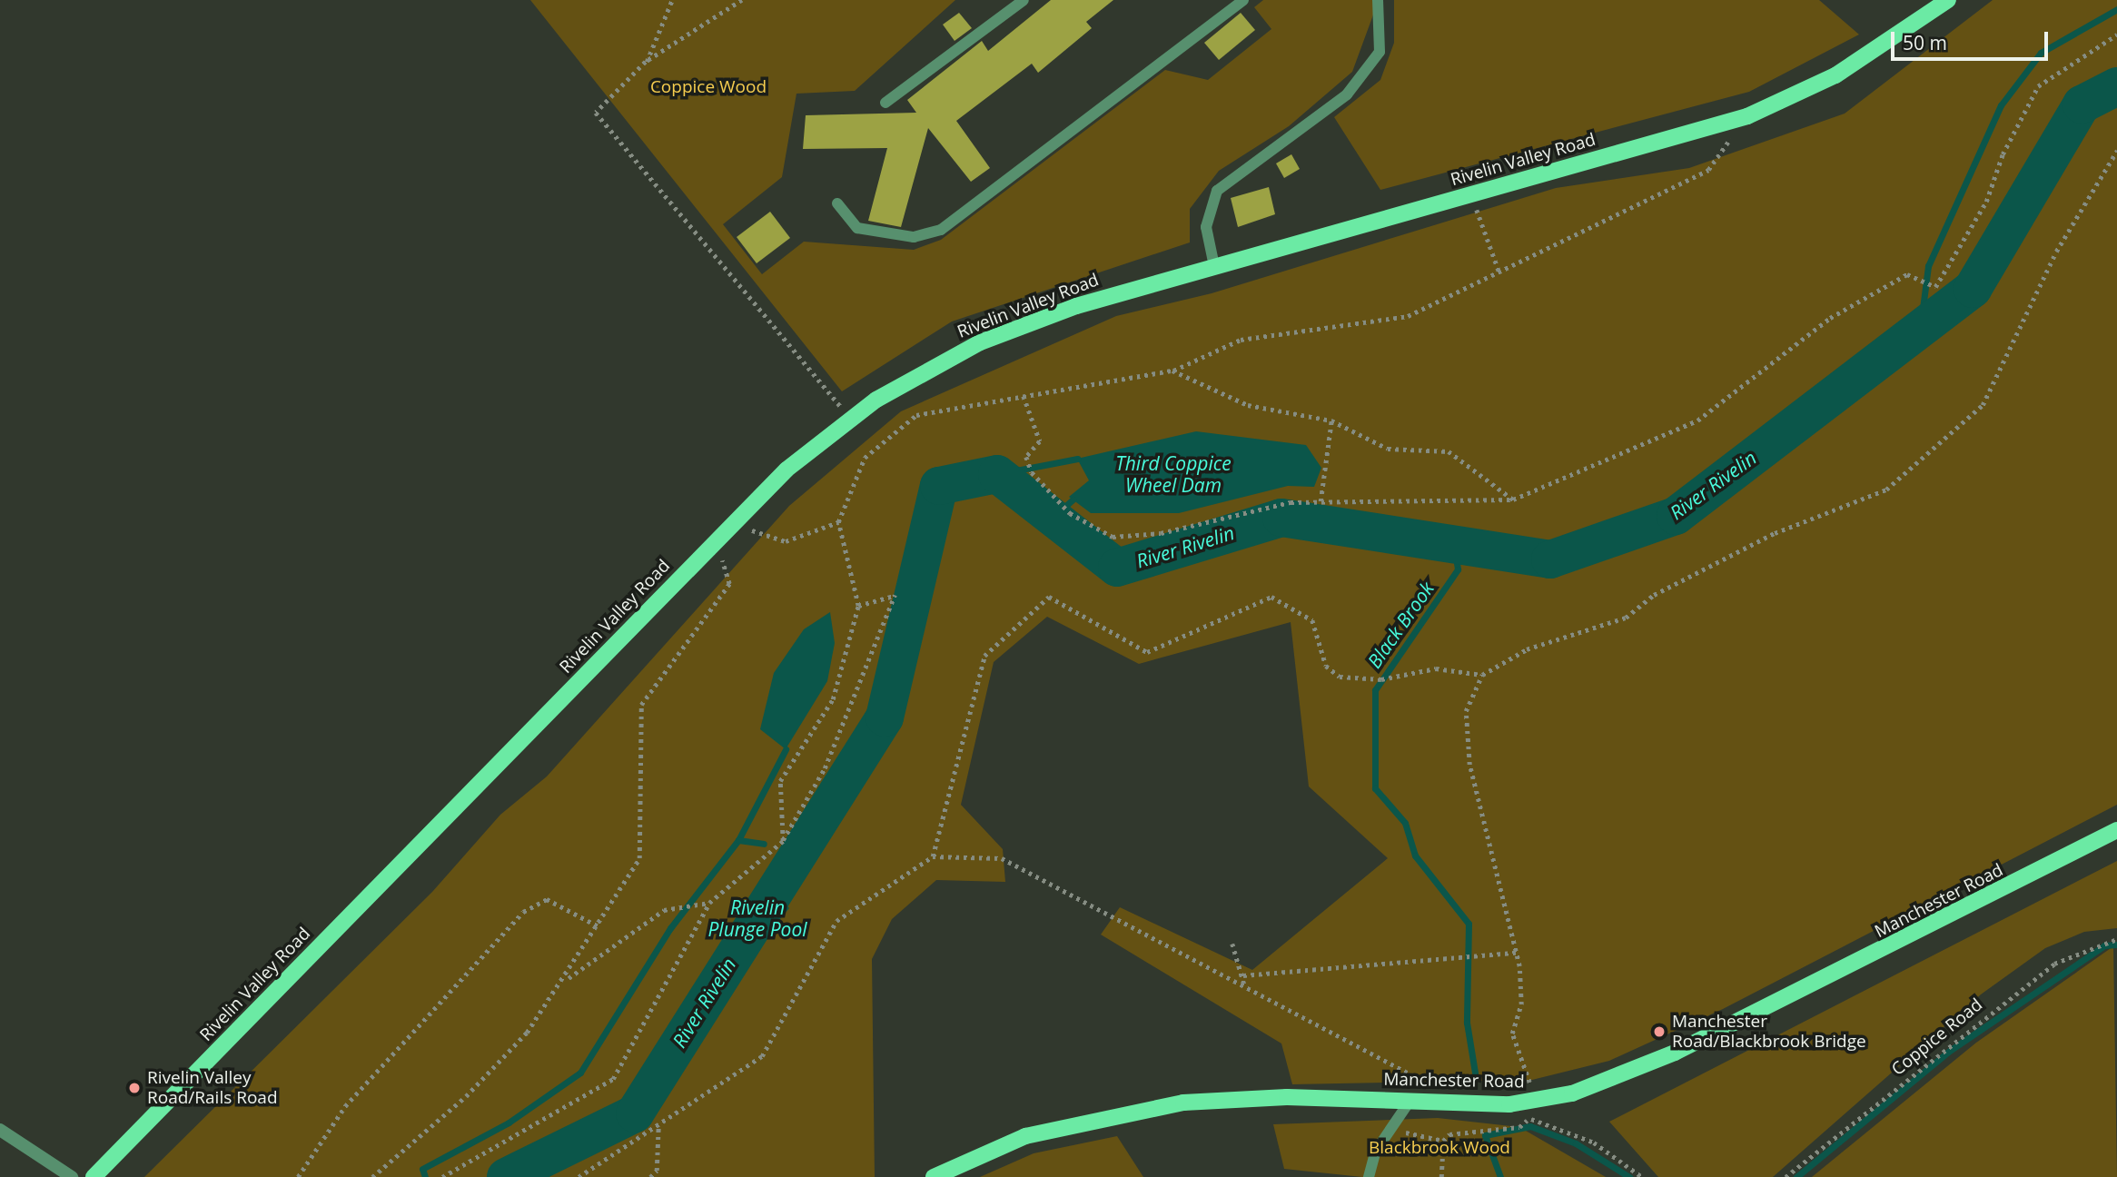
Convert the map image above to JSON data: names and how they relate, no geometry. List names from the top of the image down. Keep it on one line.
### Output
{"streets":{"main road":["Rivelin Valley Road","Manchester Road"],"path":["Coppice Road"]},"water":["Third Coppice Wheel Dam","River Rivelin","Black Brook","Rivelin Plunge Pool"],"parks":["Coppice Wood","Blackbrook Wood"],"places":["Manchester Road/Blackbrook Bridge","Rivelin Valley Road/Rails Road"],"scale_bar":"50 m"}
